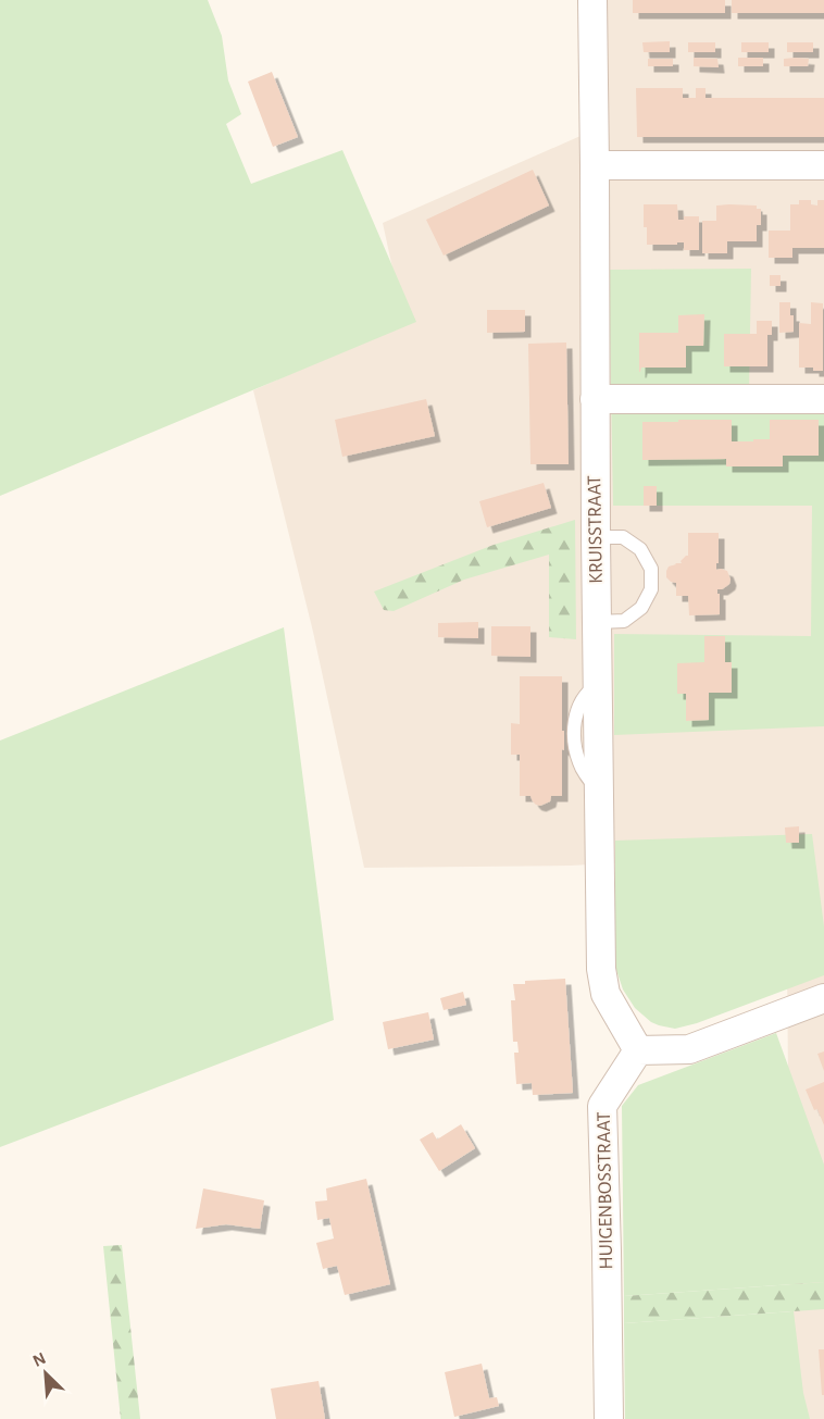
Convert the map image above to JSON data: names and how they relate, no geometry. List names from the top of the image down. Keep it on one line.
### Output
{"streets":{"street":["KRUISSTRAAT","HUIGENBOSSTRAAT"]},"crossings":[["KRUISSTRAAT","HUIGENBOSSTRAAT"]],"north":"top left"}
